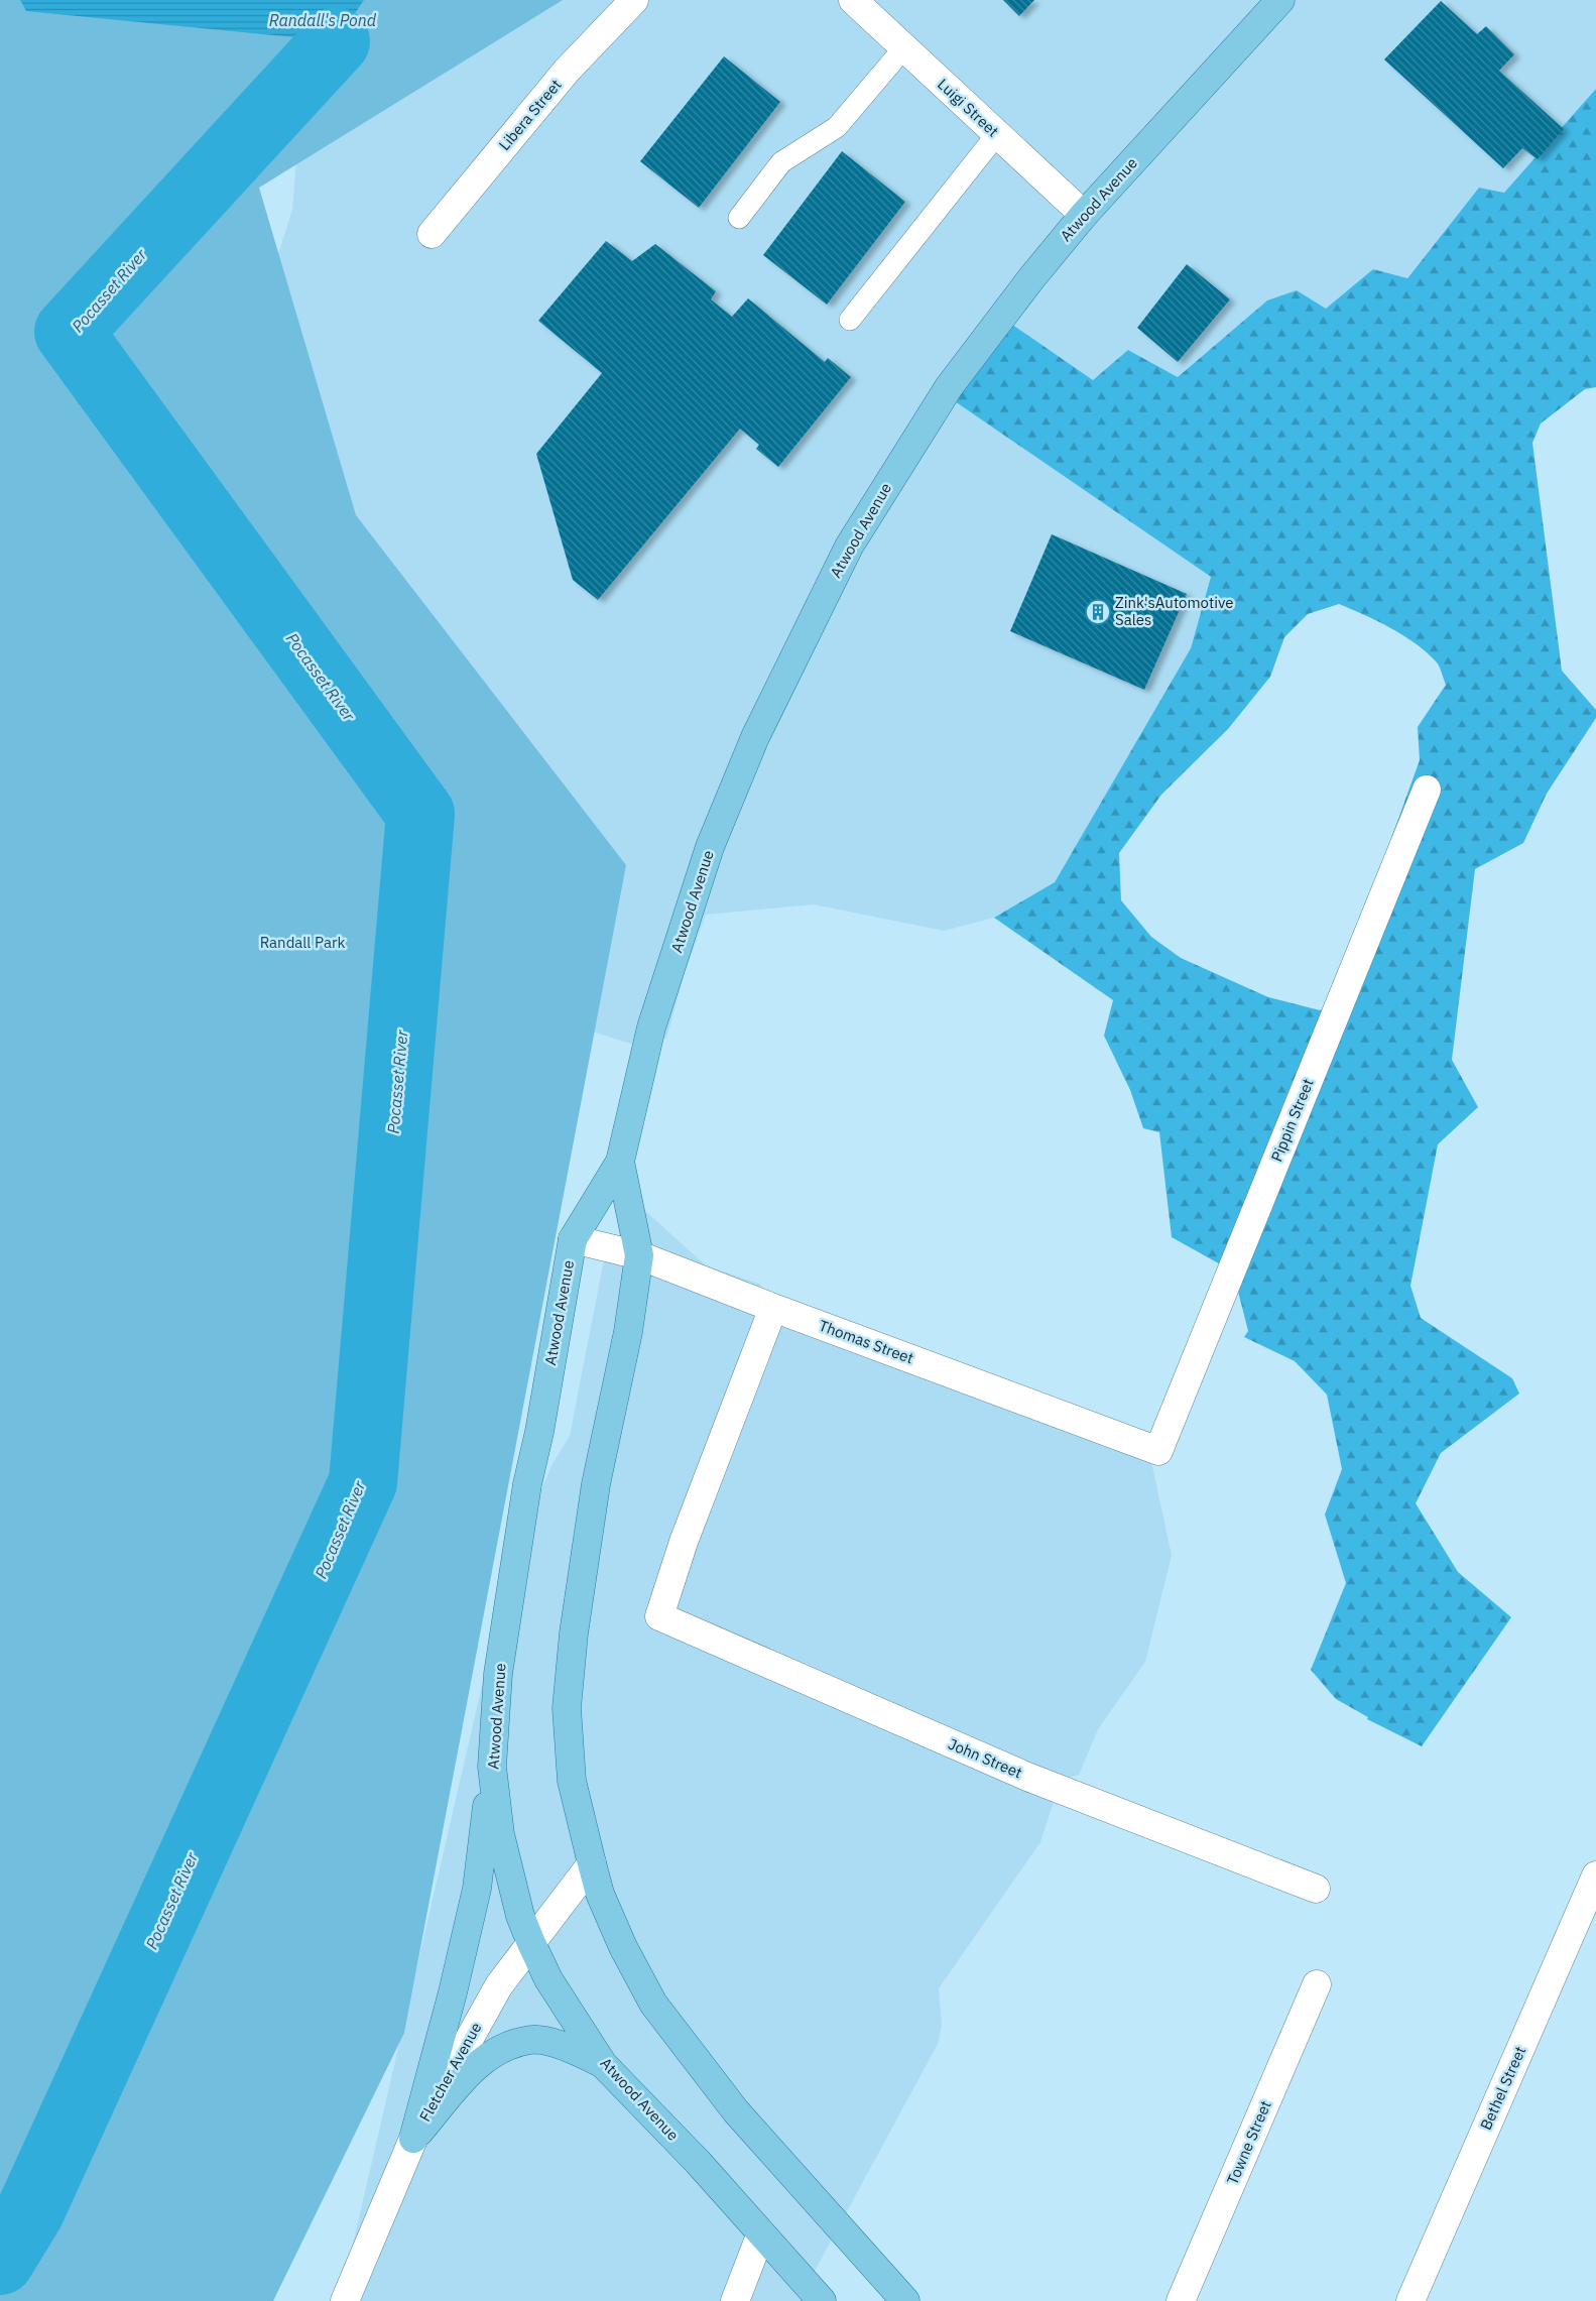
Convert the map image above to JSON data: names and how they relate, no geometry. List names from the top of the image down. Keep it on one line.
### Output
{"streets":{"main road":["Atwood Avenue"],"street":["Luigi Street","Libera Street","Pippin Street","Thomas Street","John Street","Fletcher Avenue","Bethel Street","Towne Street"]},"crossings":[["Luigi Street","Atwood Avenue"],["Atwood Avenue","Thomas Street"],["Atwood Avenue","Fletcher Avenue"],["Pippin Street","Thomas Street"],["Thomas Street","John Street"]],"water":["Randall's Pond","Pocasset River"],"parks":["Randall Park"],"places":{"building":["Zink'sAutomotive Sales"]}}
